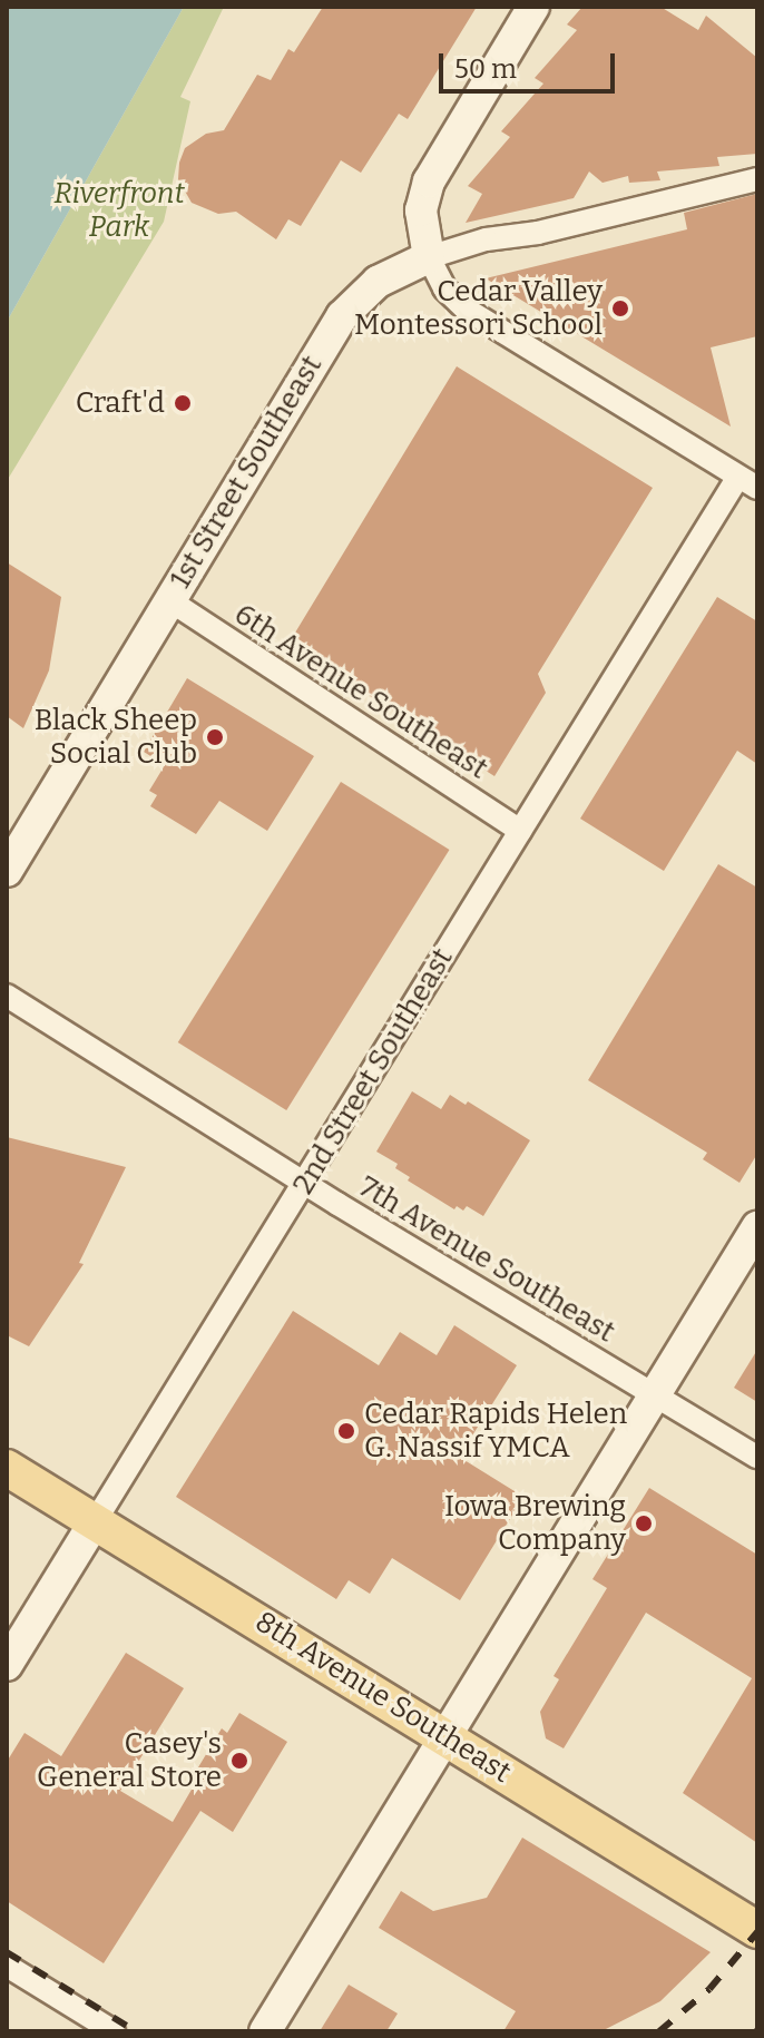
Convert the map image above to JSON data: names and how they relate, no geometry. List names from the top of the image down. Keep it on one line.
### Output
{"streets":{"main road":["8th Avenue Southeast"],"street":["1st Street Southeast","6th Avenue Southeast","2nd Street Southeast","7th Avenue Southeast"]},"crossings":[["1st Street Southeast","6th Avenue Southeast"],["6th Avenue Southeast","2nd Street Southeast"],["2nd Street Southeast","7th Avenue Southeast"],["2nd Street Southeast","8th Avenue Southeast"]],"parks":["Riverfront Park"],"places":["Cedar Valley Montessori School","Craft'd","Black Sheep Social Club","Cedar Rapids Helen G. Nassif YMCA","Iowa Brewing Company","Casey's General Store"],"scale_bar":"50 m"}
